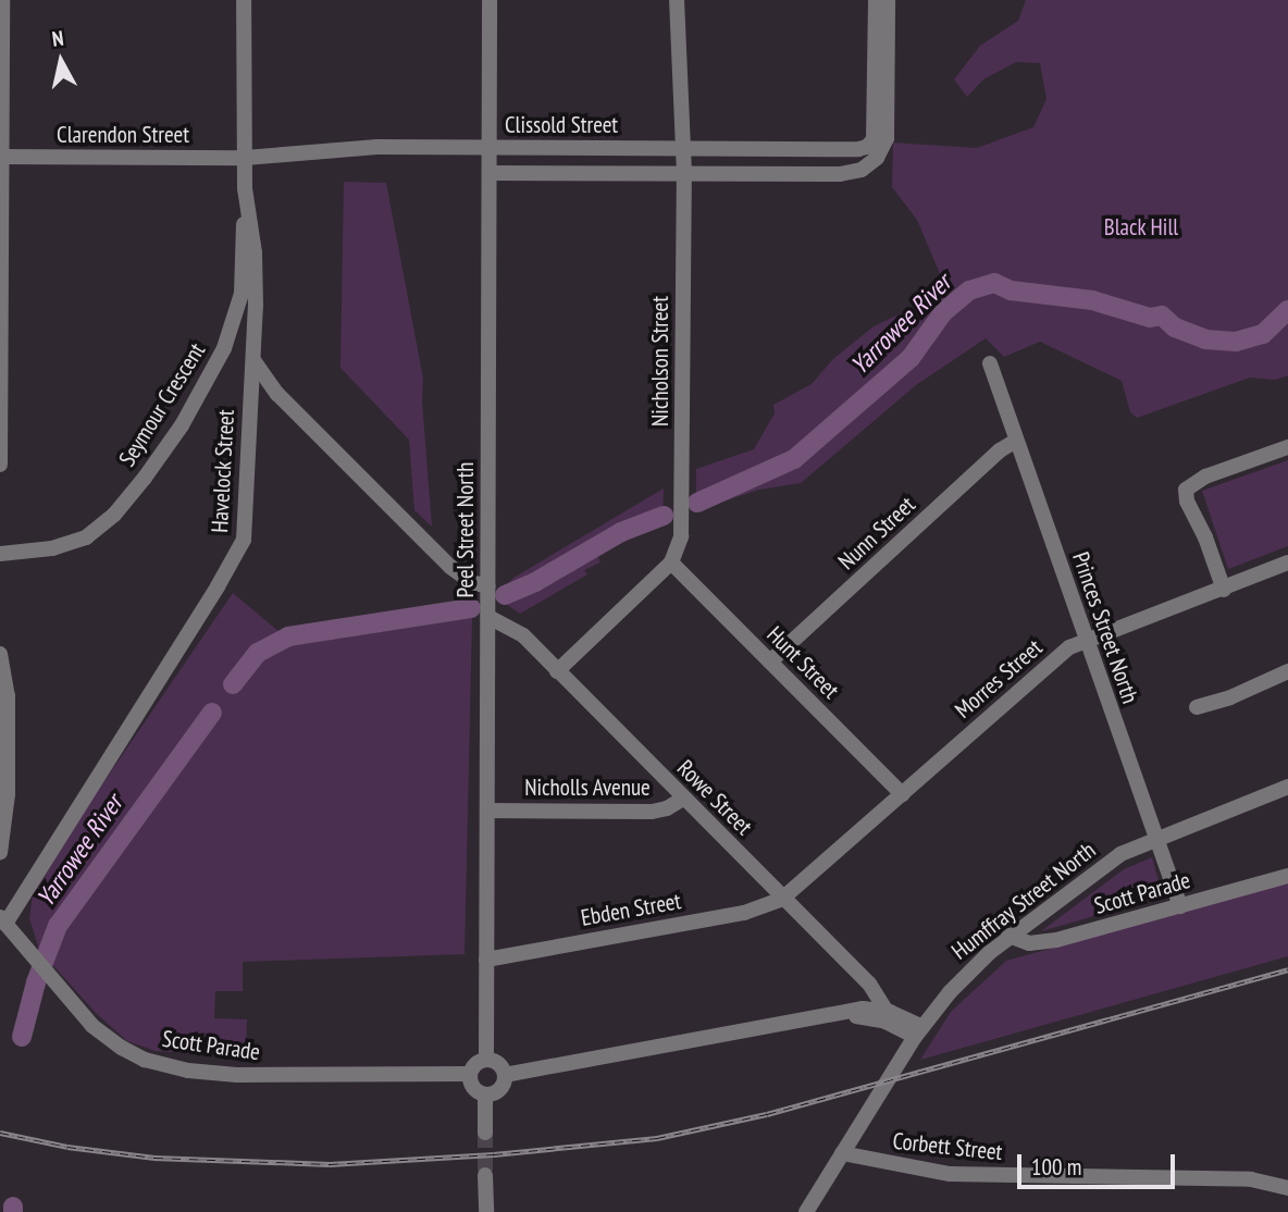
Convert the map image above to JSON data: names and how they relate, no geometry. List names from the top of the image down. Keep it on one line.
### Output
{"streets":{"street":["Clissold Street","Clarendon Street","Nicholson Street","Seymour Crescent","Havelock Street","Peel Street North","Nunn Street","Princes Street North","Hunt Street","Morres Street","Nicholls Avenue","Rowe Street","Scott Parade","Humffray Street North","Ebden Street","Corbett Street"]},"crossings":[["Clissold Street","Clarendon Street"],["Clissold Street","Nicholson Street"],["Clissold Street","Havelock Street"],["Clissold Street","Peel Street North"],["Clarendon Street","Havelock Street"],["Nicholson Street","Hunt Street"],["Seymour Crescent","Havelock Street"],["Havelock Street","Rowe Street"],["Havelock Street","Scott Parade"],["Peel Street North","Nicholls Avenue"],["Peel Street North","Rowe Street"],["Peel Street North","Scott Parade"],["Peel Street North","Ebden Street"],["Nunn Street","Princes Street North"],["Nunn Street","Hunt Street"],["Princes Street North","Morres Street"],["Princes Street North","Scott Parade"],["Princes Street North","Humffray Street North"],["Hunt Street","Morres Street"],["Morres Street","Rowe Street"],["Morres Street","Ebden Street"],["Nicholls Avenue","Rowe Street"],["Rowe Street","Ebden Street"],["Scott Parade","Humffray Street North"],["Humffray Street North","Corbett Street"]],"water":["Yarrowee River"],"parks":["Black Hill"],"scale_bar":"100 m","north":"top"}
